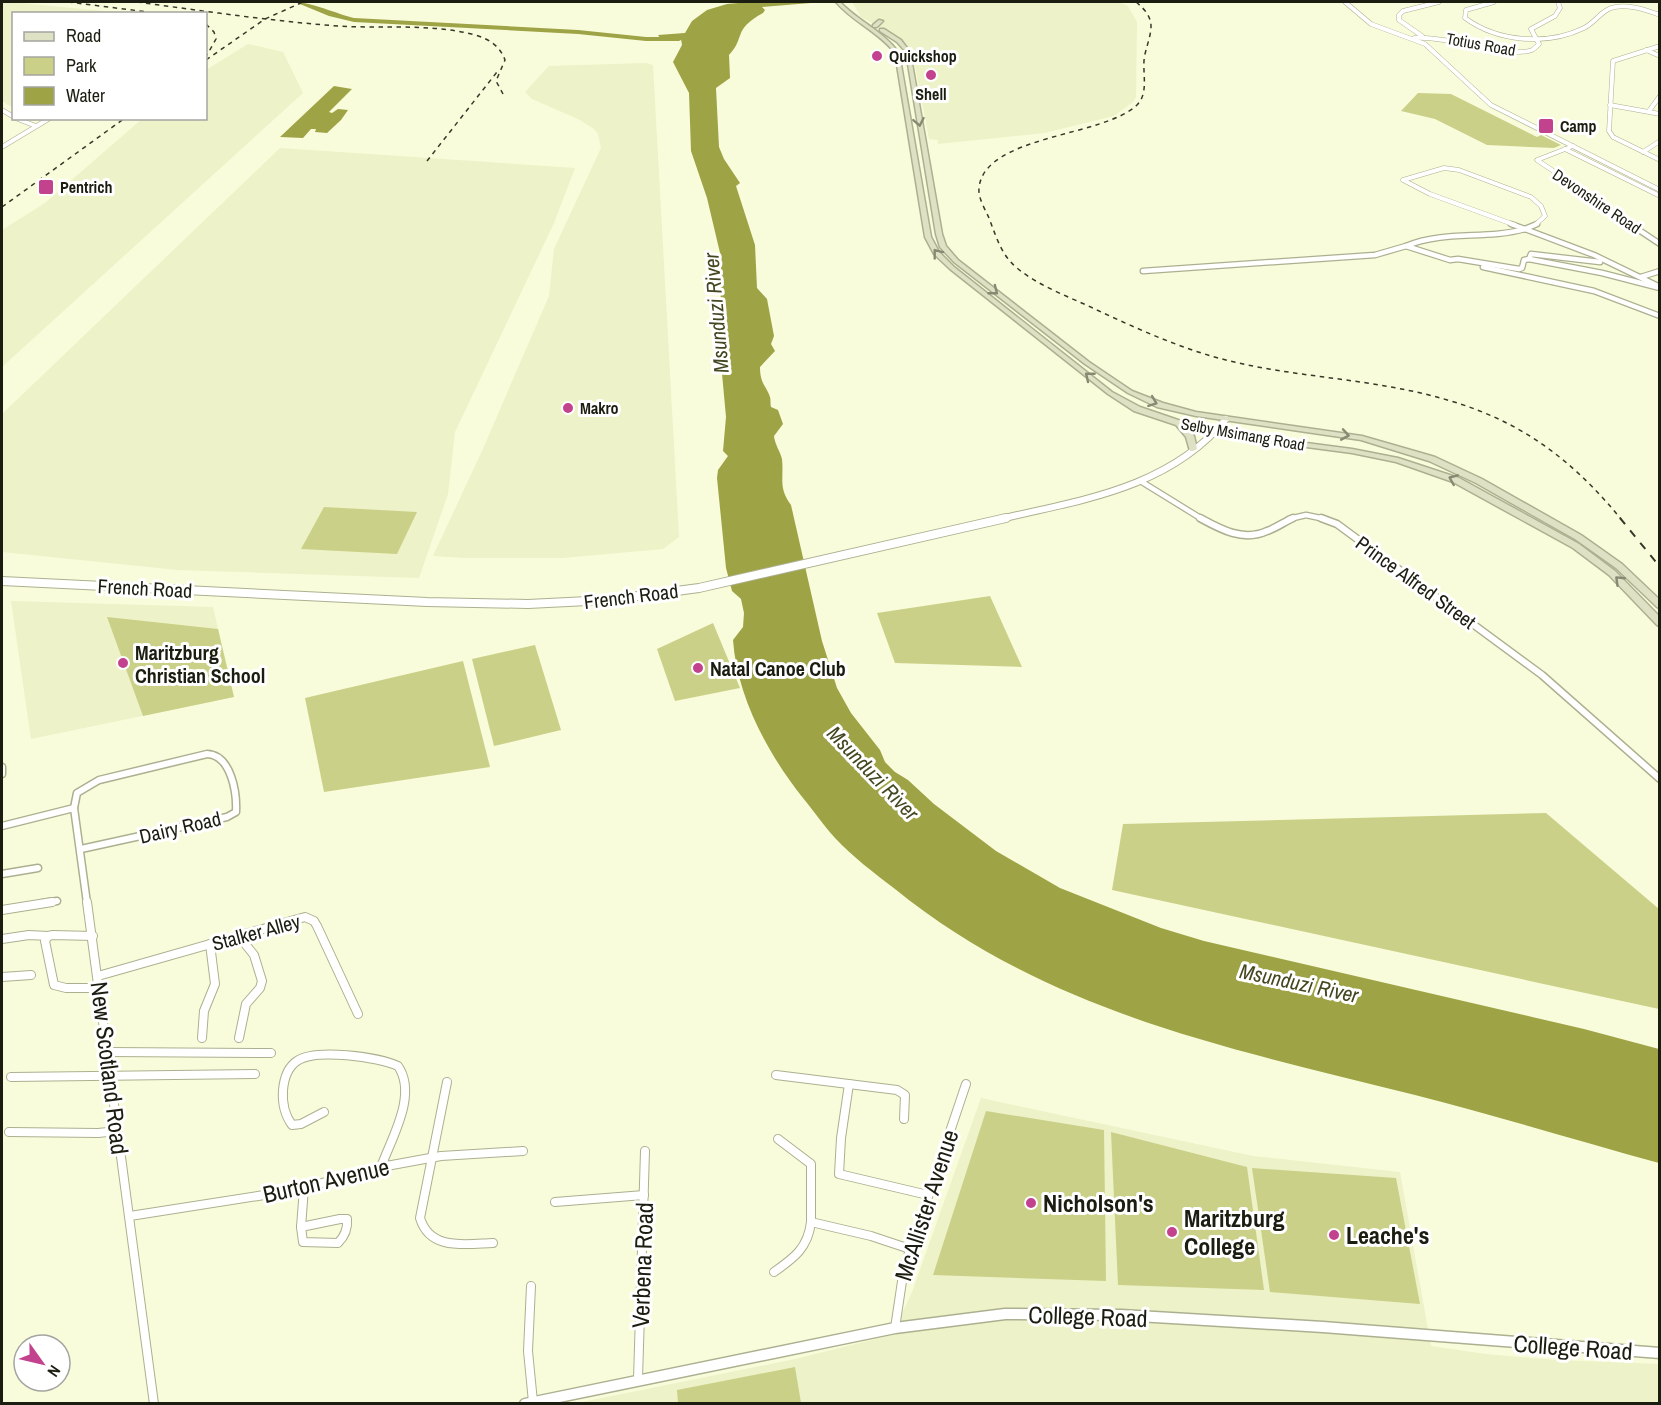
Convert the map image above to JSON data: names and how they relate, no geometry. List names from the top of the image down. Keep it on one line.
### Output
{"streets":{"main road":["Selby Msimang Road"],"street":["Totius Road","Devonshire Road","Prince Alfred Street","French Road","Dairy Road","Stalker Alley","New Scotland Road","Burton Avenue","McAllister Avenue","Verbena Road","College Road"]},"crossings":[["Selby Msimang Road","French Road"],["Prince Alfred Street","French Road"],["Dairy Road","New Scotland Road"],["Stalker Alley","New Scotland Road"],["New Scotland Road","Burton Avenue"],["McAllister Avenue","College Road"],["Verbena Road","College Road"]],"water":["Msunduzi River"],"places":{"other":["Quickshop","Shell","Makro","Maritzburg Christian School","Natal Canoe Club","Nicholson's","Maritzburg College","Leache's"],"transit":["Camp","Pentrich"]},"legend":["Road","Park","Water"],"north":"bottom right"}
